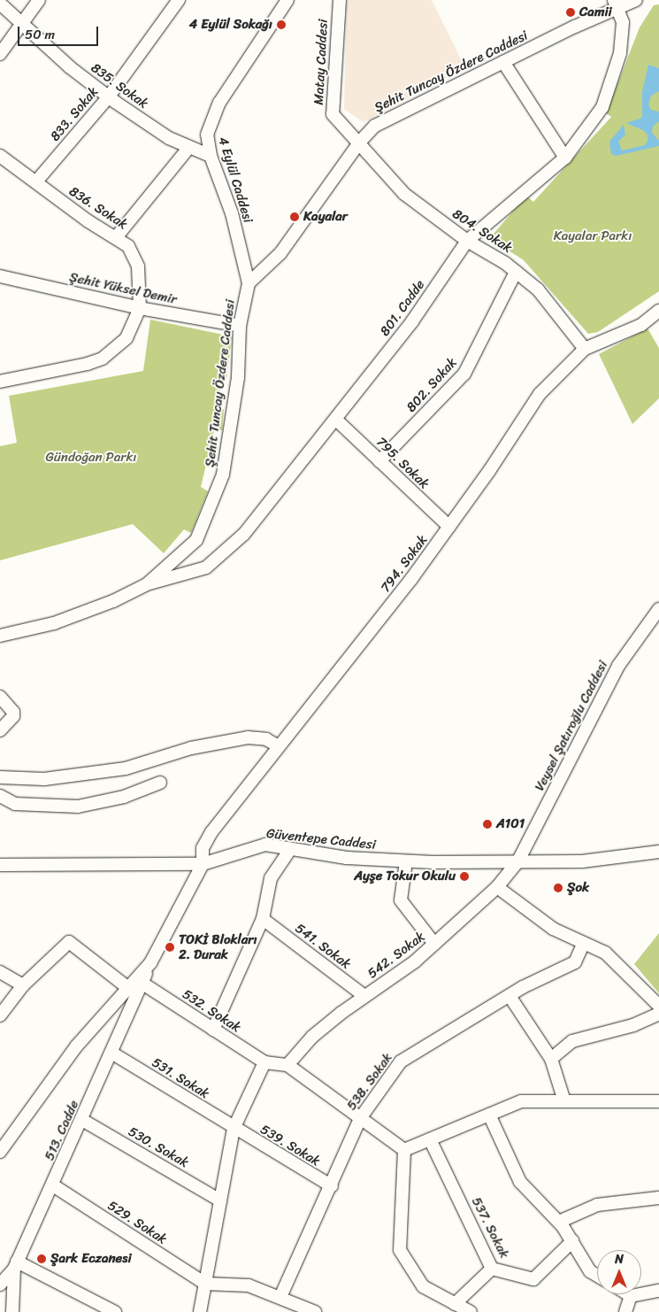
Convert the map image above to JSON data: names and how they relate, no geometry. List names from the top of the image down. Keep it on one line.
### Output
{"streets":{"street":["Matay Caddesi","Şehit Tuncay Özdere Caddesi","835. Sokak","833. Sokak","4 Eylül Caddesi","836. Sokak","804. Sokak","Şehit Yüksel Demir","801. Cadde","802. Sokak","795. Sokak","794. Sokak","Veysel Şatıroğlu Caddesi","Güventepe Caddesi","541. Sokak","542. Sokak","532. Sokak","531. Sokak","538. Sokak","513. Cadde","539. Sokak","530. Sokak","529. Sokak","537. Sokak"]},"crossings":[["Matay Caddesi","Şehit Tuncay Özdere Caddesi"],["Matay Caddesi","804. Sokak"],["Şehit Tuncay Özdere Caddesi","4 Eylül Caddesi"],["Şehit Tuncay Özdere Caddesi","804. Sokak"],["Şehit Tuncay Özdere Caddesi","Şehit Yüksel Demir"],["Şehit Tuncay Özdere Caddesi","801. Cadde"],["835. Sokak","833. Sokak"],["835. Sokak","4 Eylül Caddesi"],["833. Sokak","836. Sokak"],["836. Sokak","Şehit Yüksel Demir"],["804. Sokak","801. Cadde"],["804. Sokak","802. Sokak"],["804. Sokak","794. Sokak"],["801. Cadde","795. Sokak"],["802. Sokak","795. Sokak"],["795. Sokak","794. Sokak"],["794. Sokak","Güventepe Caddesi"],["Veysel Şatıroğlu Caddesi","Güventepe Caddesi"],["Veysel Şatıroğlu Caddesi","542. Sokak"],["Güventepe Caddesi","542. Sokak"],["541. Sokak","542. Sokak"],["532. Sokak","513. Cadde"],["531. Sokak","513. Cadde"],["531. Sokak","539. Sokak"],["538. Sokak","539. Sokak"],["513. Cadde","530. Sokak"],["513. Cadde","529. Sokak"]],"parks":["Kayalar Parkı","Gündoğan Parkı"],"places":["Camii","4 Eylül Sokağı","Kayalar","A101","Ayşe Tokur Okulu","Şok","TOKİ Blokları 2. Durak","Şark Eczanesi"],"scale_bar":"50 m","north":"top"}
